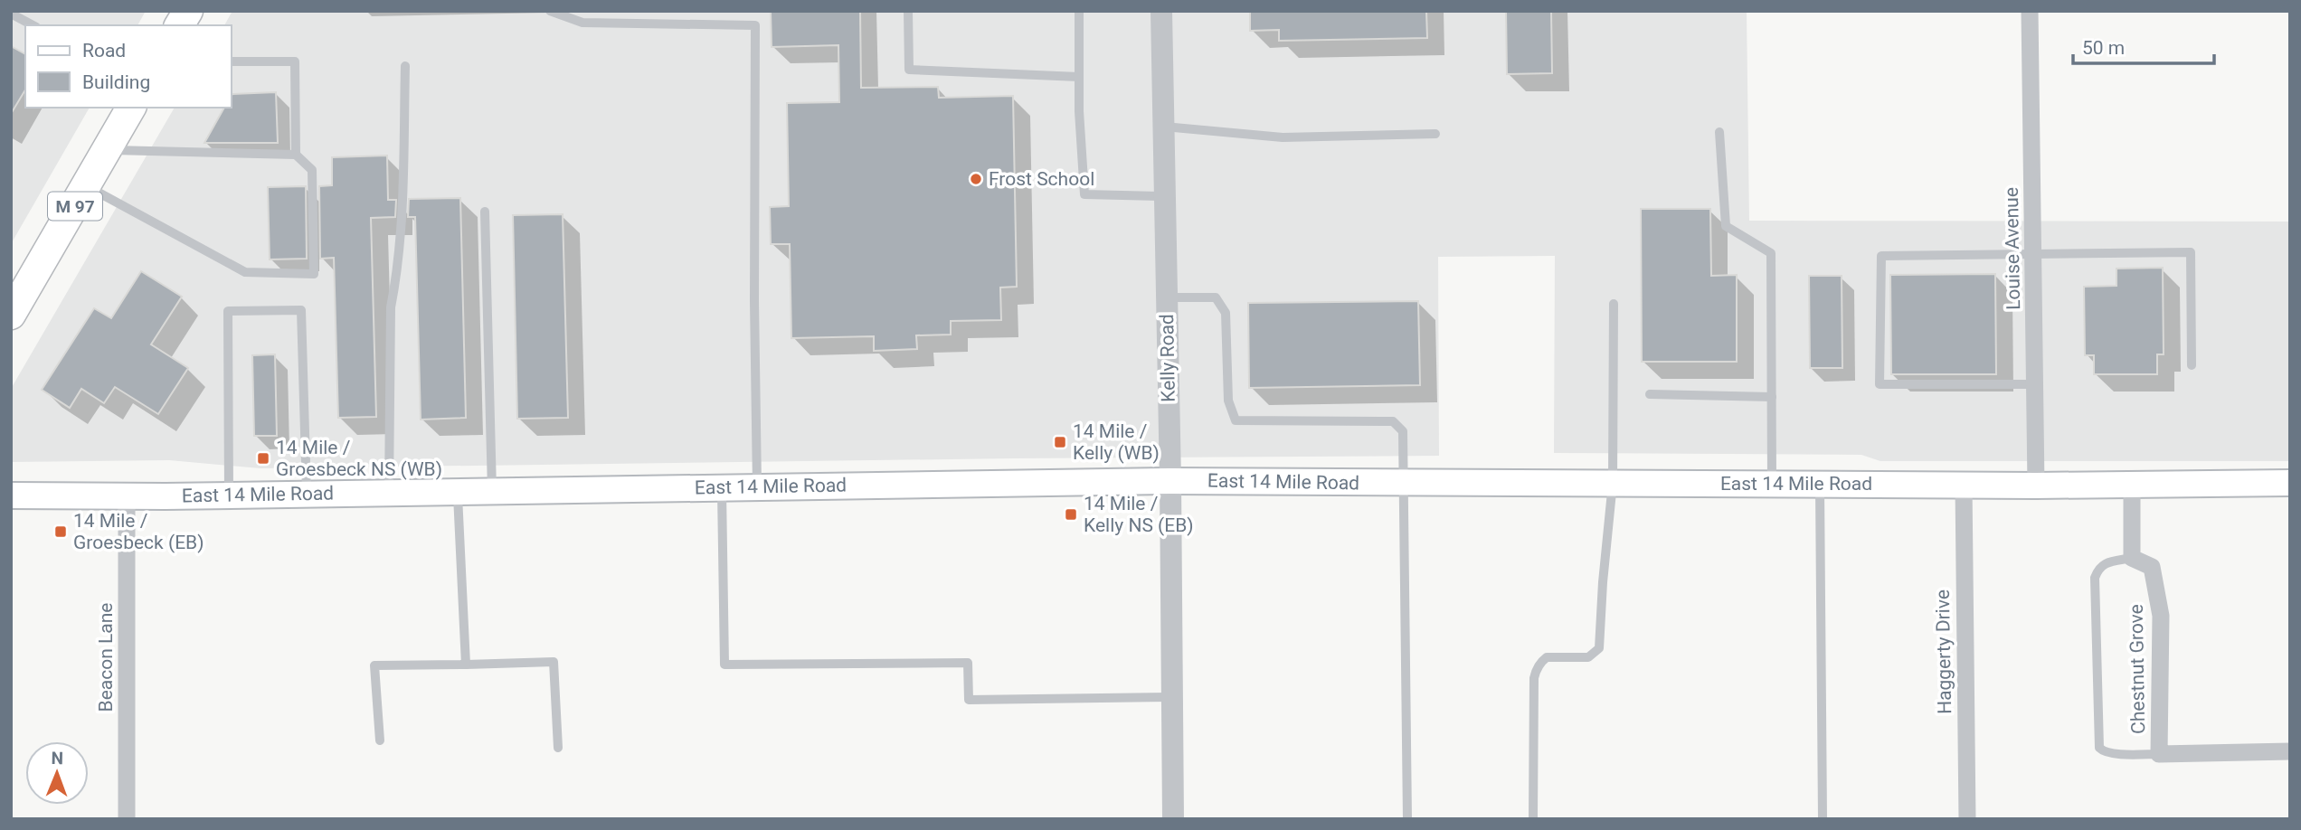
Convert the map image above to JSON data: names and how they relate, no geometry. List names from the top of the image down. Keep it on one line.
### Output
{"streets":{"main road":["M 97","East 14 Mile Road"],"street":["Louise Avenue","Kelly Road","Haggerty Drive","Beacon Lane","Chestnut Grove"]},"crossings":[["Louise Avenue","East 14 Mile Road"],["Kelly Road","East 14 Mile Road"],["East 14 Mile Road","Haggerty Drive"],["East 14 Mile Road","Beacon Lane"]],"places":{"other":["Frost School"],"transit":["14 Mile / Kelly (WB)","14 Mile / Groesbeck NS (WB)","14 Mile / Kelly NS (EB)","14 Mile / Groesbeck (EB)"]},"legend":["Road","Building"],"scale_bar":"50 m","north":"top"}
